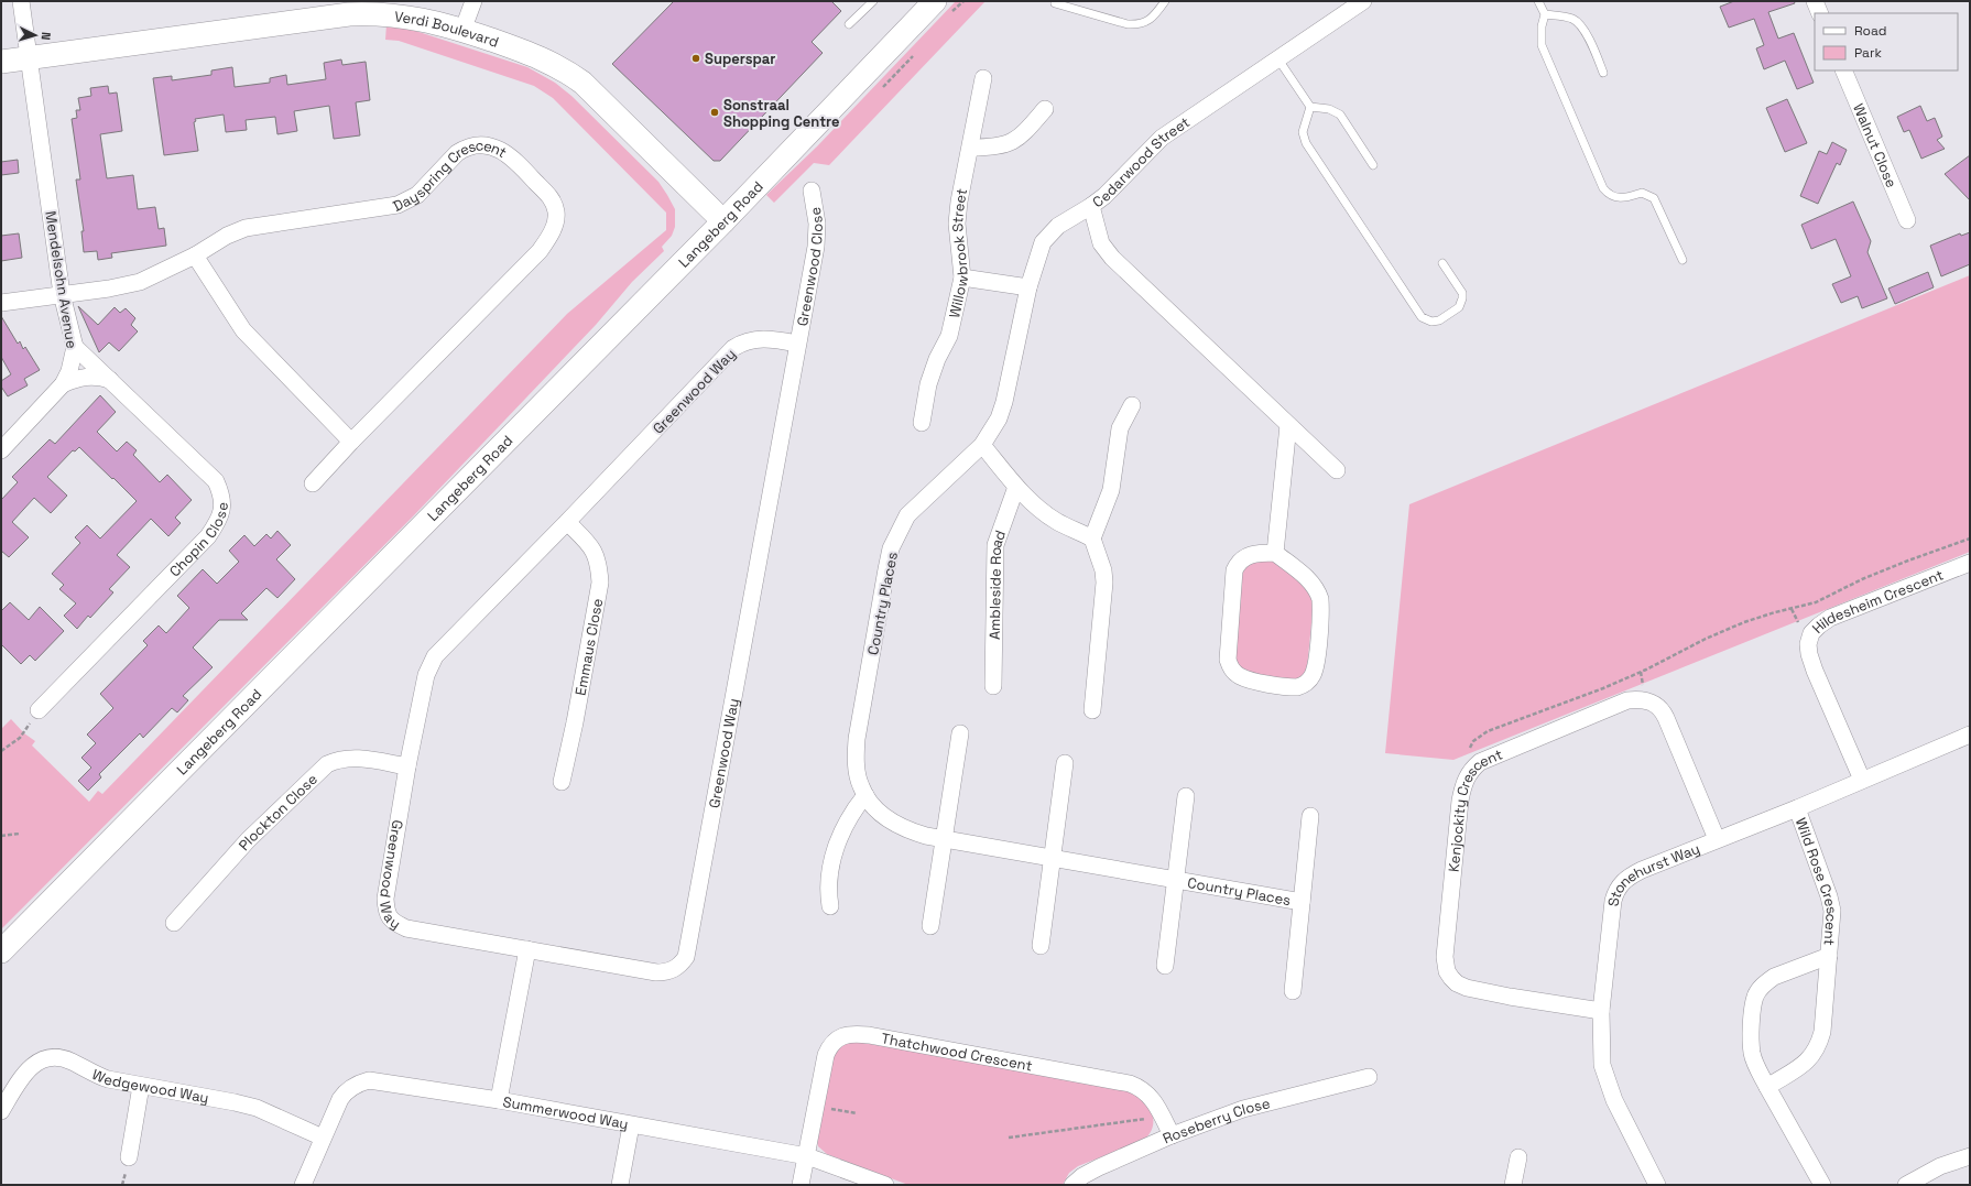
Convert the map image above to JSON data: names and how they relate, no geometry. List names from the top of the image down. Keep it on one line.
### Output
{"streets":{"main road":["Verdi Boulevard","Langeberg Road"],"street":["Walnut Close","Cedarwood Street","Dayspring Crescent","Willowbrook Street","Greenwood Close","Mendelsohn Avenue","Greenwood Way","Chopin Close","Ambleside Road","Country Places","Hildesheim Crescent","Emmaus Close","Plockton Close","Kenjockity Crescent","Stonehurst Way","Wild Rose Crescent","Thatchwood Crescent","Wedgewood Way","Summerwood Way","Roseberry Close"]},"crossings":[["Verdi Boulevard","Langeberg Road"],["Verdi Boulevard","Mendelsohn Avenue"],["Cedarwood Street","Country Places"],["Dayspring Crescent","Mendelsohn Avenue"],["Greenwood Close","Greenwood Way"],["Mendelsohn Avenue","Chopin Close"],["Greenwood Way","Emmaus Close"],["Greenwood Way","Plockton Close"],["Hildesheim Crescent","Stonehurst Way"],["Kenjockity Crescent","Stonehurst Way"],["Stonehurst Way","Wild Rose Crescent"],["Thatchwood Crescent","Summerwood Way"],["Thatchwood Crescent","Roseberry Close"],["Wedgewood Way","Summerwood Way"]],"places":["Superspar","Sonstraal Shopping Centre"],"legend":["Road","Park"],"north":"right"}
